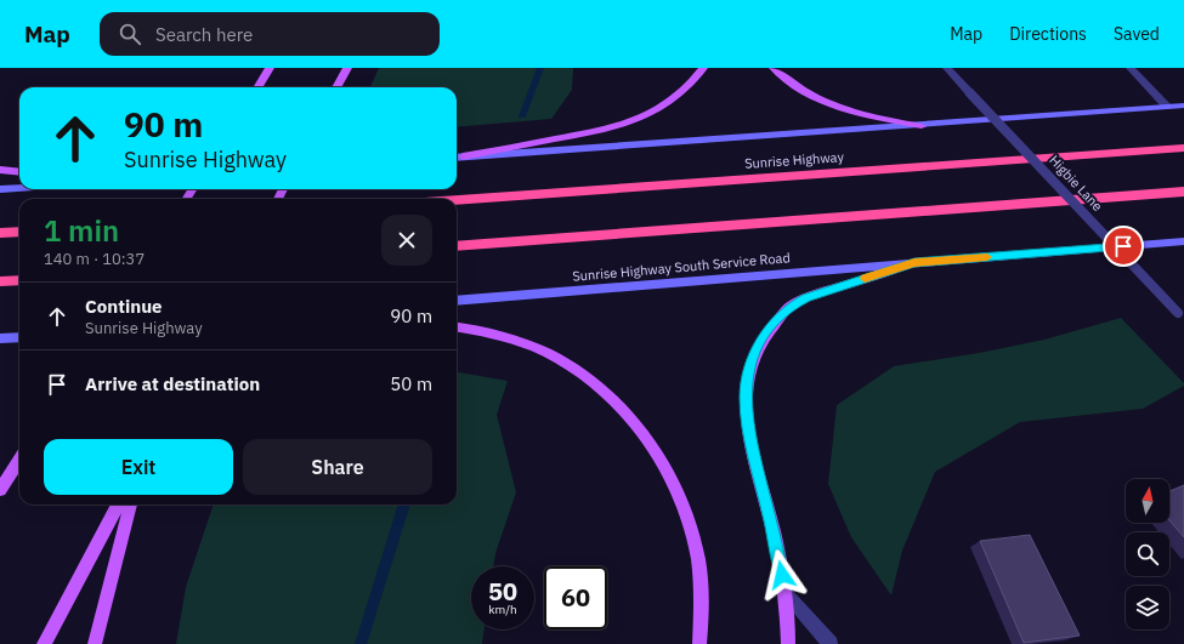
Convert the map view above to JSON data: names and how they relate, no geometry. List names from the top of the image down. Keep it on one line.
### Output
{"streets":{"highway":["Sunrise Highway"],"main road":["Sunrise Highway South Service Road"],"street":["Higbie Lane"]},"north":"top","page":{"header":"Map","search":"Search here","nav":["Map","Directions","Saved"],"turn":["90 m","Sunrise Highway"],"heading":["1 min","140 m · 10:37"],"list":[{"name":"Continue","note":"Sunrise Highway","value":"90 m"},{"name":"Arrive at destination","value":"50 m"}],"buttons":["Exit","Share"],"speed":"50 km/h","limit":"60"}}
